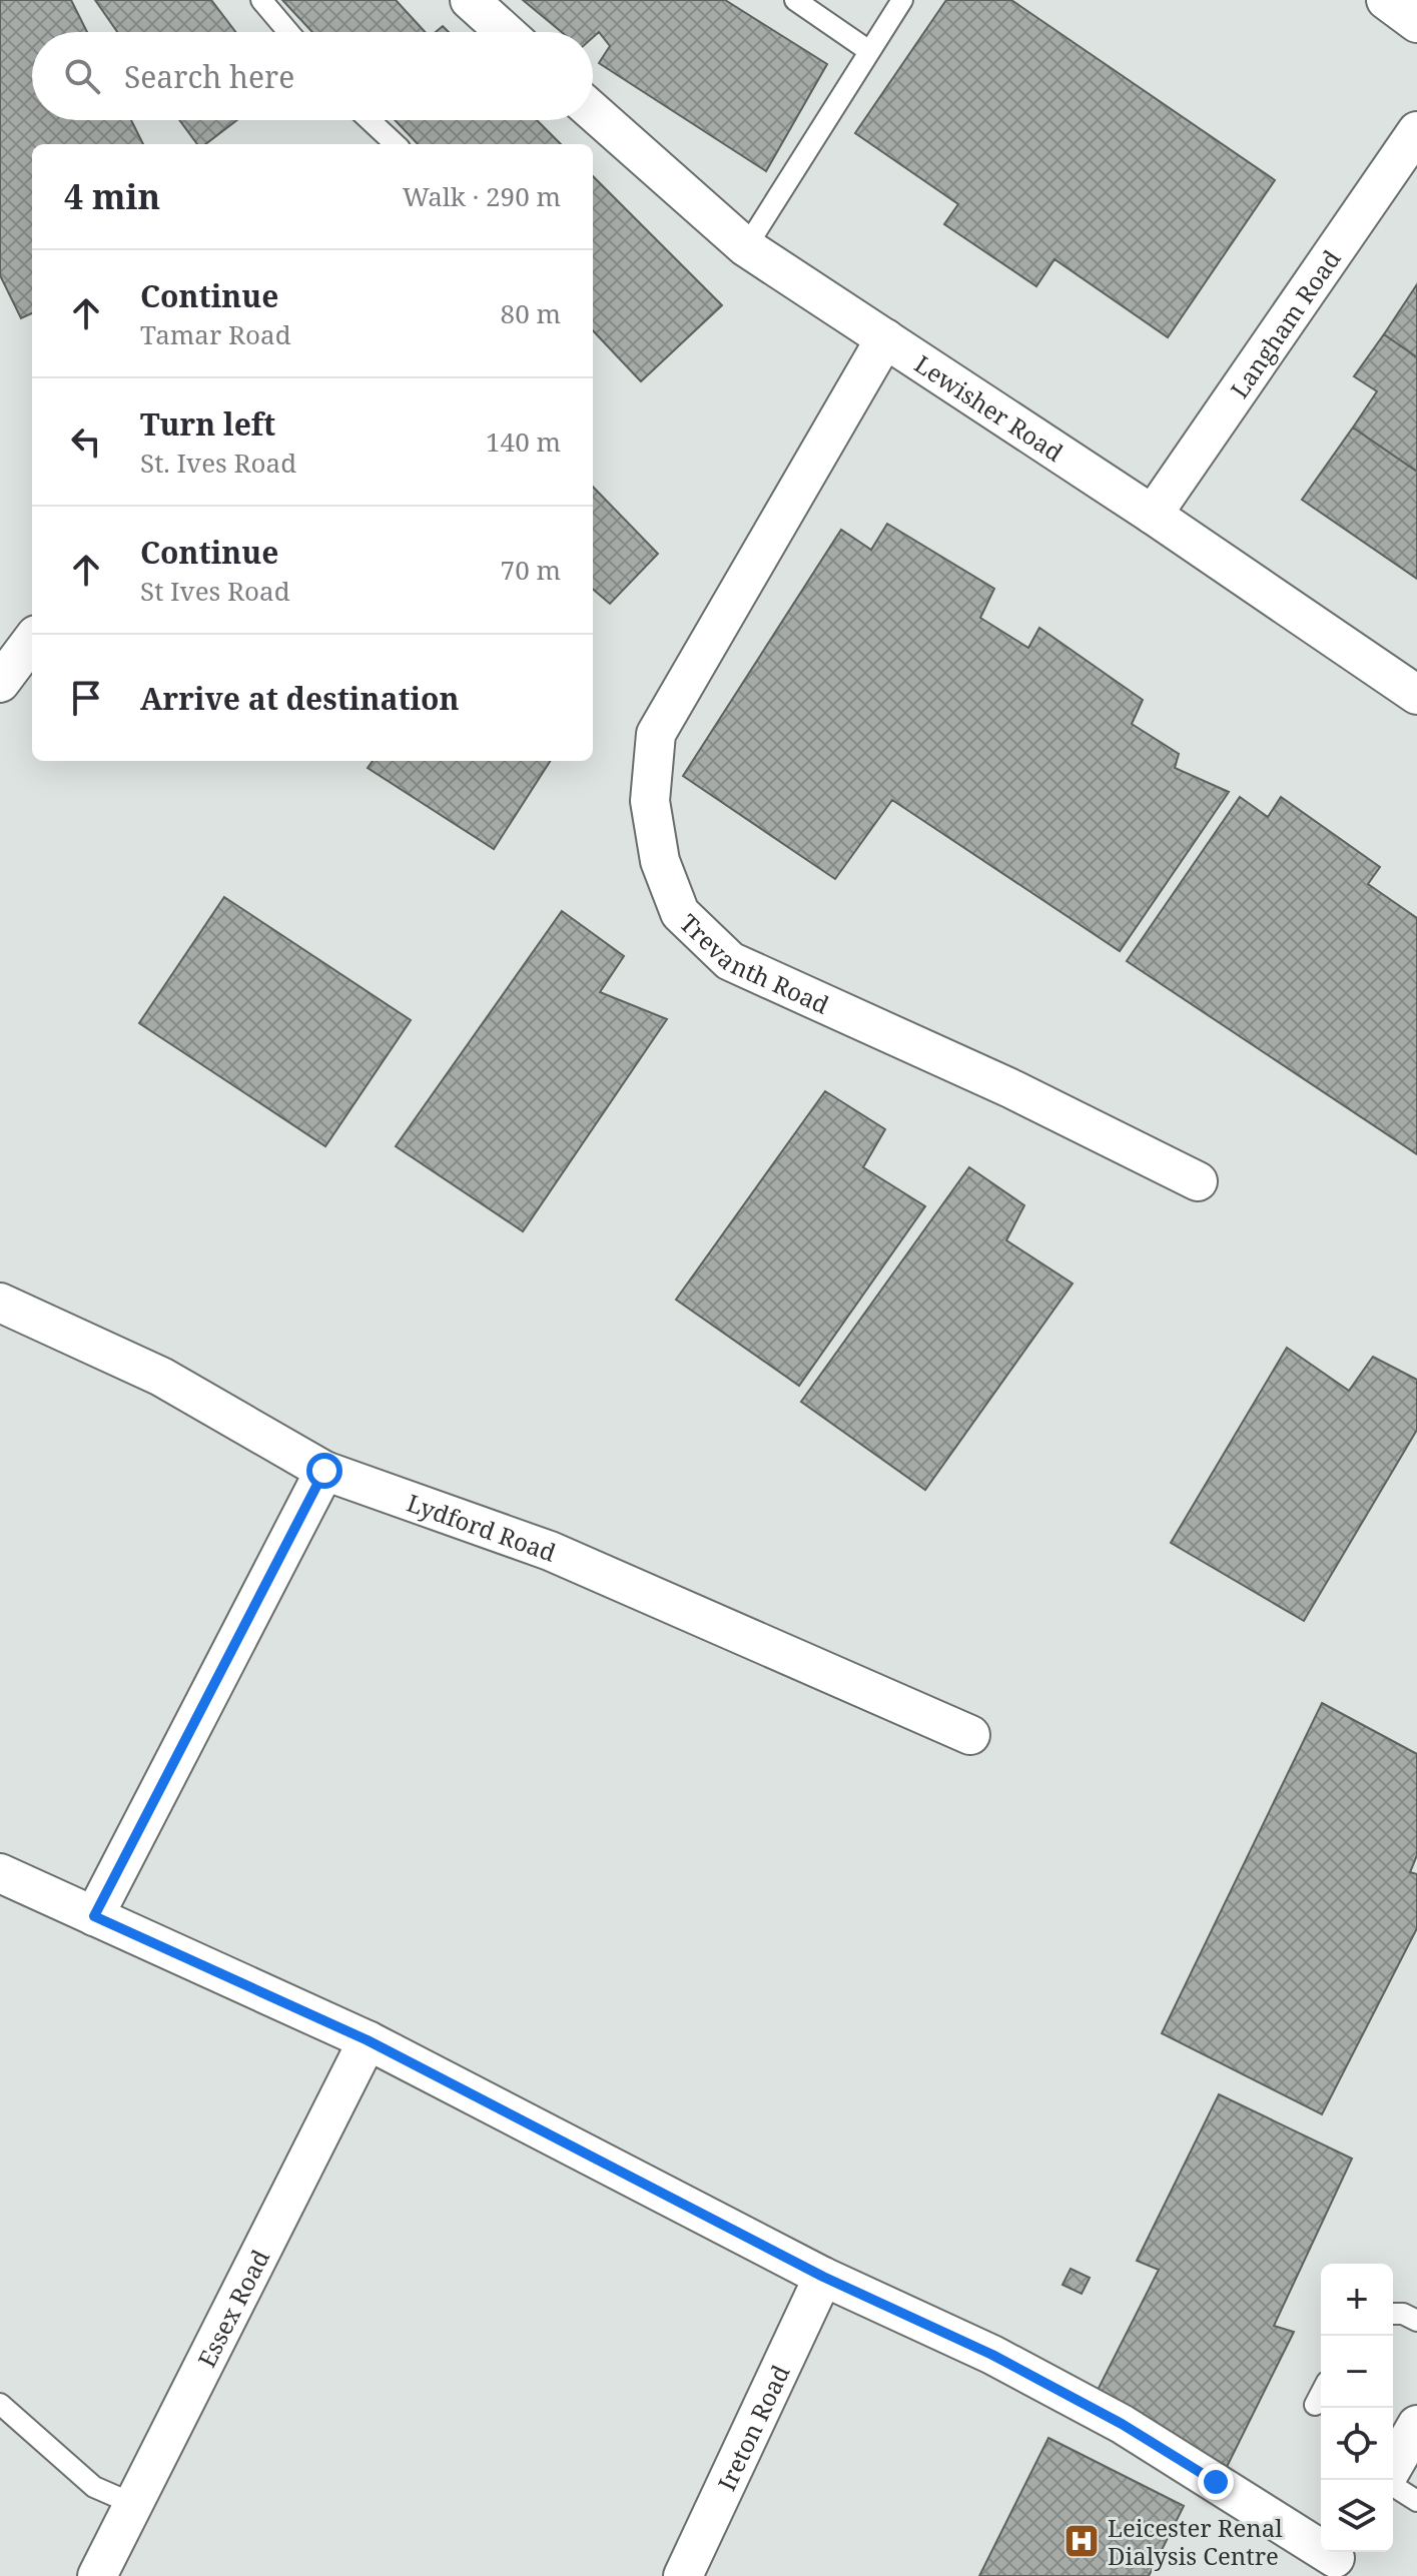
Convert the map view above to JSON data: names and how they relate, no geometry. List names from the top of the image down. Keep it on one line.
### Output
{"streets":{"street":["Langham Road","Lewisher Road","Trevanth Road","Lydford Road","Essex Road","Ireton Road"]},"crossings":[["Langham Road","Lewisher Road"],["Lewisher Road","Trevanth Road"]],"places":{"hospital":["Leicester Renal Dialysis Centre"]},"page":{"search":"Search here","heading":["4 min","Walk · 290 m"],"list":[["Continue","Tamar Road","80 m"],["Turn left","St. Ives Road","140 m"],["Continue","St Ives Road","70 m"],"Arrive at destination"],"map_buttons":["+","−"]}}
